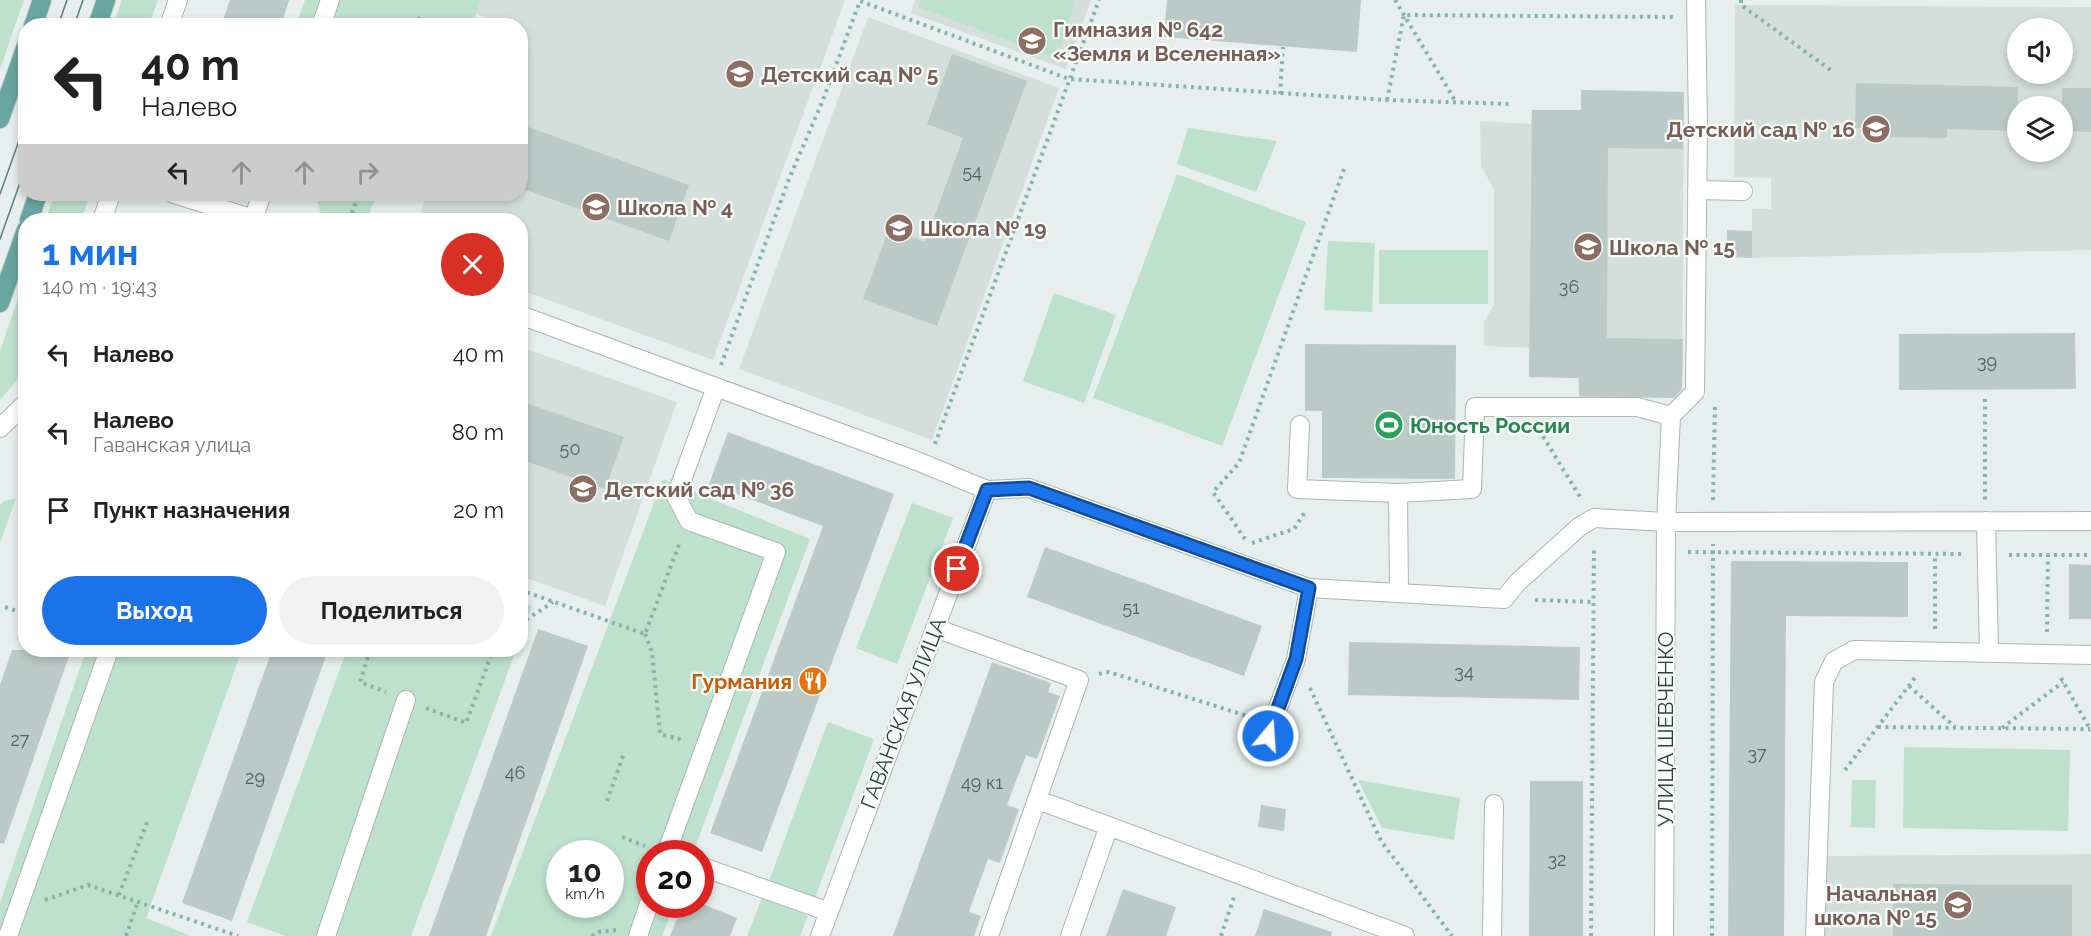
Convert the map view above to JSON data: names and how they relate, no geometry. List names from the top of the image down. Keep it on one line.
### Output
{"streets":{"street":["ГАВАНСКАЯ УЛИЦА","УЛИЦА ШЕВЧЕНКО"]},"places":{"school or university":["Гимназия № 642 «Земля и Вселенная»","Детский сад № 5","Детский сад № 16","Школа № 4","Школа № 19","Школа № 15","Детский сад № 36","Начальная школа № 15"],"sports":["Юность России"],"restaurant":["Гурмания"]},"house_numbers":["54","36","39","50","51","34","27","37","46","29","49 к1","32"],"page":{"turn":["40 m","Налево"],"heading":["1 мин","140 m · 19:43"],"list":[{"name":"Налево","value":"40 m"},{"name":"Налево","note":"Гаванская улица","value":"80 m"},{"name":"Пункт назначения","value":"20 m"}],"buttons":["Выход","Поделиться"],"speed":"10 km/h","limit":"20"}}
